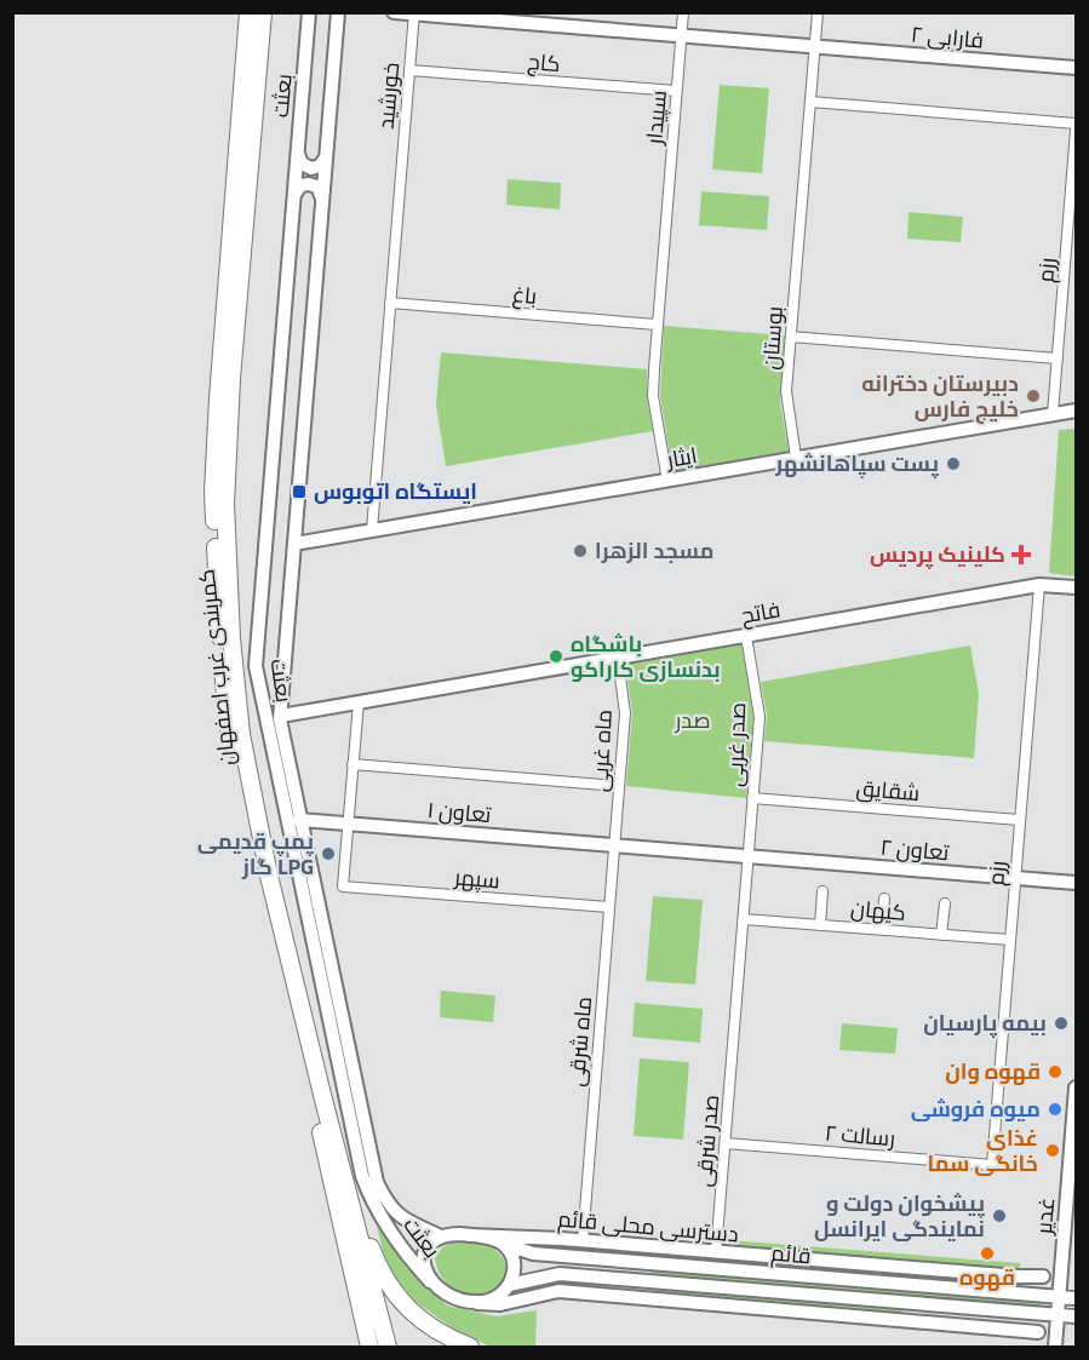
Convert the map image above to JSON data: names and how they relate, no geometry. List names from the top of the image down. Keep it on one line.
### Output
{"streets":{"highway":["کمربندی غرب اصفهان"],"main road":["فارابی ۲","بعثت","ایثار","فاتح","تعاون ۱","تعاون ۲","غدیر","دسترسی محلی قائم","قائم"],"street":["کاج","خورشید","سپیدار","رزم","باغ","بوستان","صدر غربی","ماه غربی","شقایق","سپهر","کیهان","ماه شرقی","رسالت ۲","صدر شرقی"]},"crossings":[["فارابی ۲","خورشید"],["فارابی ۲","سپیدار"],["فارابی ۲","بوستان"],["کاج","خورشید"],["کاج","سپیدار"],["بعثت","ایثار"],["بعثت","فاتح"],["بعثت","تعاون ۱"],["بعثت","دسترسی محلی قائم"],["بعثت","قائم"],["خورشید","باغ"],["خورشید","ایثار"],["سپیدار","باغ"],["سپیدار","ایثار"],["رزم","ایثار"],["رزم","فاتح"],["رزم","شقایق"],["رزم","تعاون ۲"],["رزم","کیهان"],["رزم","رسالت ۲"],["بوستان","ایثار"],["فاتح","صدر غربی"],["فاتح","ماه غربی"],["صدر غربی","شقایق"],["صدر غربی","تعاون ۱"],["صدر غربی","تعاون ۲"],["صدر غربی","صدر شرقی"],["ماه غربی","تعاون ۱"],["ماه غربی","ماه شرقی"],["تعاون ۱","تعاون ۲"],["تعاون ۱","سپهر"],["تعاون ۱","ماه شرقی"],["تعاون ۱","صدر شرقی"],["تعاون ۲","صدر شرقی"],["سپهر","ماه شرقی"],["کیهان","صدر شرقی"],["ماه شرقی","دسترسی محلی قائم"],["رسالت ۲","صدر شرقی"],["صدر شرقی","دسترسی محلی قائم"],["غدیر","قائم"],["دسترسی محلی قائم","قائم"]],"parks":["صدر"],"places":{"other":["دبیرستان دخترانه خلیج فارس","پست سپاهانشهر","مسجد الزهرا","باشگاه بدنسازی کاراکو","پمپ قدیمی گاز LPG","بیمه پارسیان","قهوه وان","میوه فروشی","غذای خانگی سما","پیشخوان دولت و نمایندگی ایرانسل","قهوه"],"transit":["ایستگاه اتوبوس"],"health":["کلینیک پردیس"]}}
